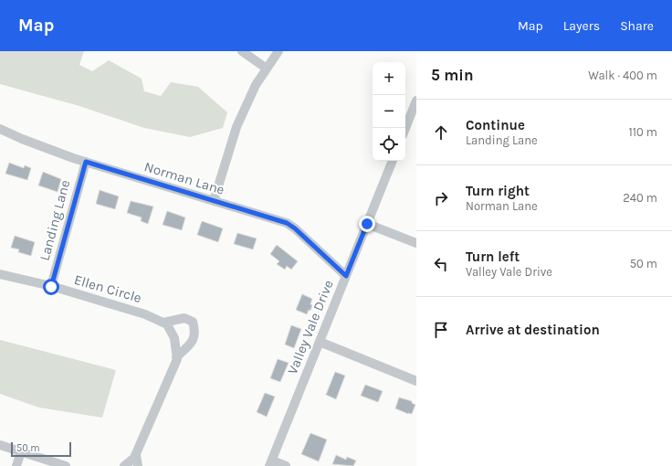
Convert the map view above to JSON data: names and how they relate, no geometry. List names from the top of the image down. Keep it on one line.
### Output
{"streets":{"street":["Norman Lane","Landing Lane","Ellen Circle","Valley Vale Drive"]},"crossings":[["Norman Lane","Landing Lane"],["Norman Lane","Valley Vale Drive"],["Landing Lane","Ellen Circle"]],"scale_bar":"50 m","page":{"header":"Map","nav":["Map","Layers","Share"],"heading":["5 min","Walk · 400 m"],"map_buttons":["+","−"],"list":[["Continue","Landing Lane","110 m"],["Turn right","Norman Lane","240 m"],["Turn left","Valley Vale Drive","50 m"],"Arrive at destination"],"scale":"50 m"}}
